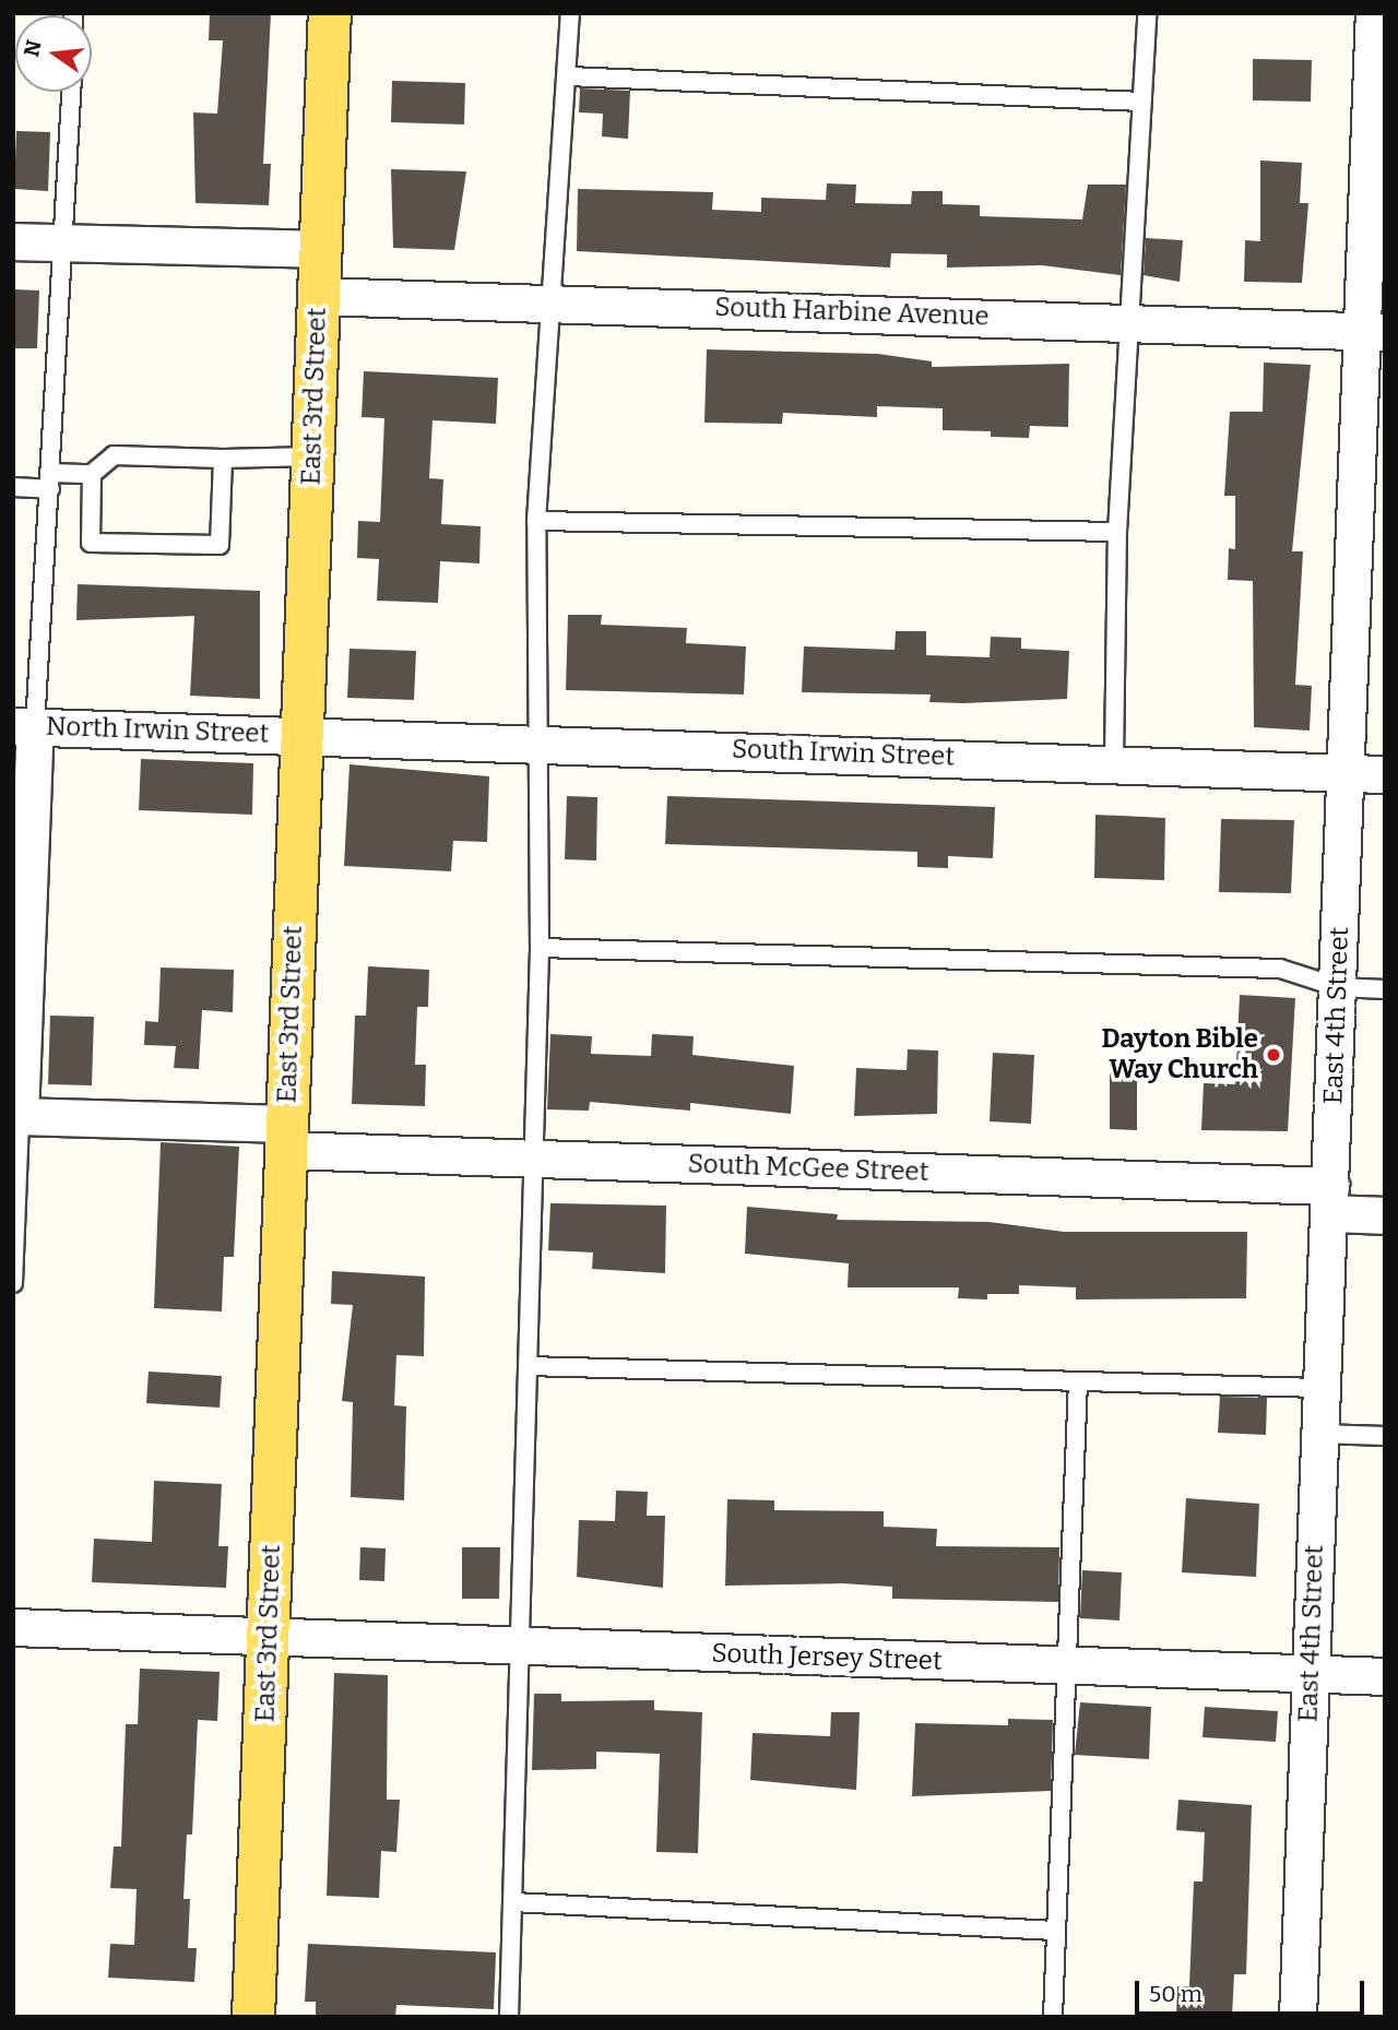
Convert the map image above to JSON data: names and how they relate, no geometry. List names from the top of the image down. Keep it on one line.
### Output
{"streets":{"main road":["East 3rd Street"],"street":["South Harbine Avenue","North Irwin Street","South Irwin Street","East 4th Street","South McGee Street","South Jersey Street"]},"crossings":[["South Harbine Avenue","East 3rd Street"],["South Harbine Avenue","East 4th Street"],["East 3rd Street","North Irwin Street"],["East 3rd Street","South Irwin Street"],["East 3rd Street","South McGee Street"],["East 3rd Street","South Jersey Street"],["North Irwin Street","South Irwin Street"],["South Irwin Street","East 4th Street"],["East 4th Street","South McGee Street"],["East 4th Street","South Jersey Street"]],"places":["Dayton Bible Way Church"],"scale_bar":"50 m","north":"left"}
